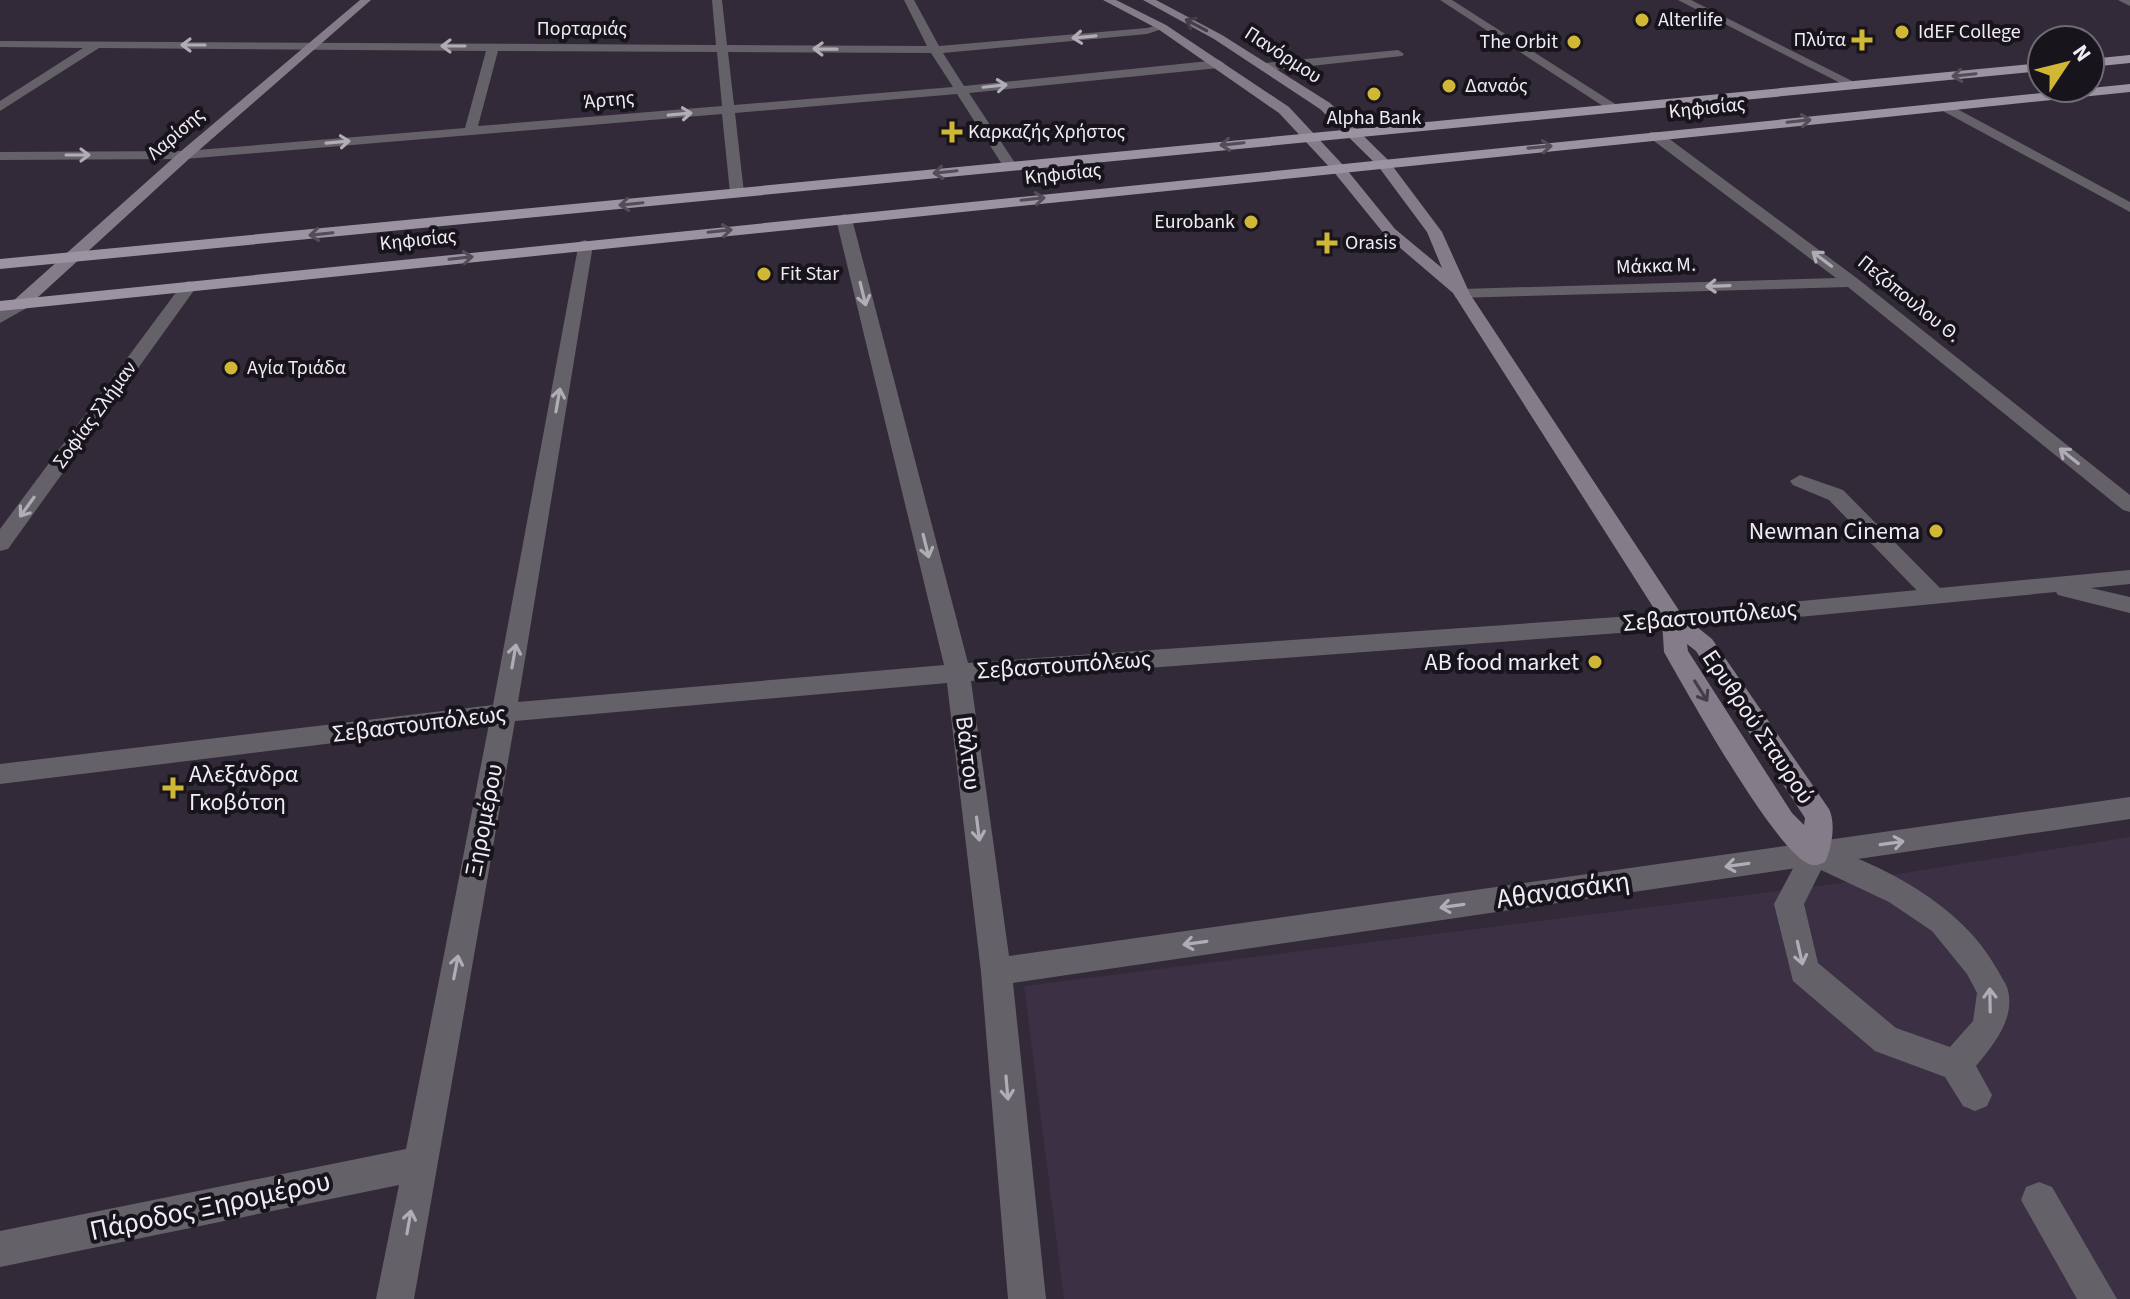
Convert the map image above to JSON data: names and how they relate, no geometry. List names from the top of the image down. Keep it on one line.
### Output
{"streets":{"main road":["Κηφισίας"],"street":["Πορταριάς","Πανόρμου","Άρτης","Λαρίσης","Μάκκα Μ.","Πεζόπουλου Θ.","Σοφίας Σλήμαν","Σεβαστουπόλεως","Ερυθρού Σταυρού","Βάλτου","Ξηρομέρου","Αθανασάκη","Πάροδος Ξηρομέρου"]},"crossings":[["Πορταριάς","Πανόρμου"],["Πορταριάς","Λαρίσης"],["Πανόρμου","Άρτης"],["Πανόρμου","Κηφισίας"],["Πανόρμου","Ερυθρού Σταυρού"],["Άρτης","Λαρίσης"],["Κηφισίας","Λαρίσης"],["Κηφισίας","Πεζόπουλου Θ."],["Κηφισίας","Σοφίας Σλήμαν"],["Κηφισίας","Ερυθρού Σταυρού"],["Κηφισίας","Βάλτου"],["Κηφισίας","Ξηρομέρου"],["Μάκκα Μ.","Πεζόπουλου Θ."],["Μάκκα Μ.","Ερυθρού Σταυρού"],["Σεβαστουπόλεως","Ερυθρού Σταυρού"],["Σεβαστουπόλεως","Βάλτου"],["Σεβαστουπόλεως","Ξηρομέρου"],["Ερυθρού Σταυρού","Αθανασάκη"],["Βάλτου","Αθανασάκη"],["Ξηρομέρου","Πάροδος Ξηρομέρου"]],"one_way":["Πορταριάς","Άρτης","Μάκκα Μ.","Σοφίας Σλήμαν","Βάλτου","Ξηρομέρου"],"places":{"other":["Alterlife","IdEF College","The Orbit","Δαναός","Alpha Bank","Eurobank","Fit Star","Αγία Τριάδα","Newman Cinema","AB food market"],"health":["Πλύτα","Καρκαζής Χρήστος","Orasis","Αλεξάνδρα Γκοβότση"]},"north":"top right"}
